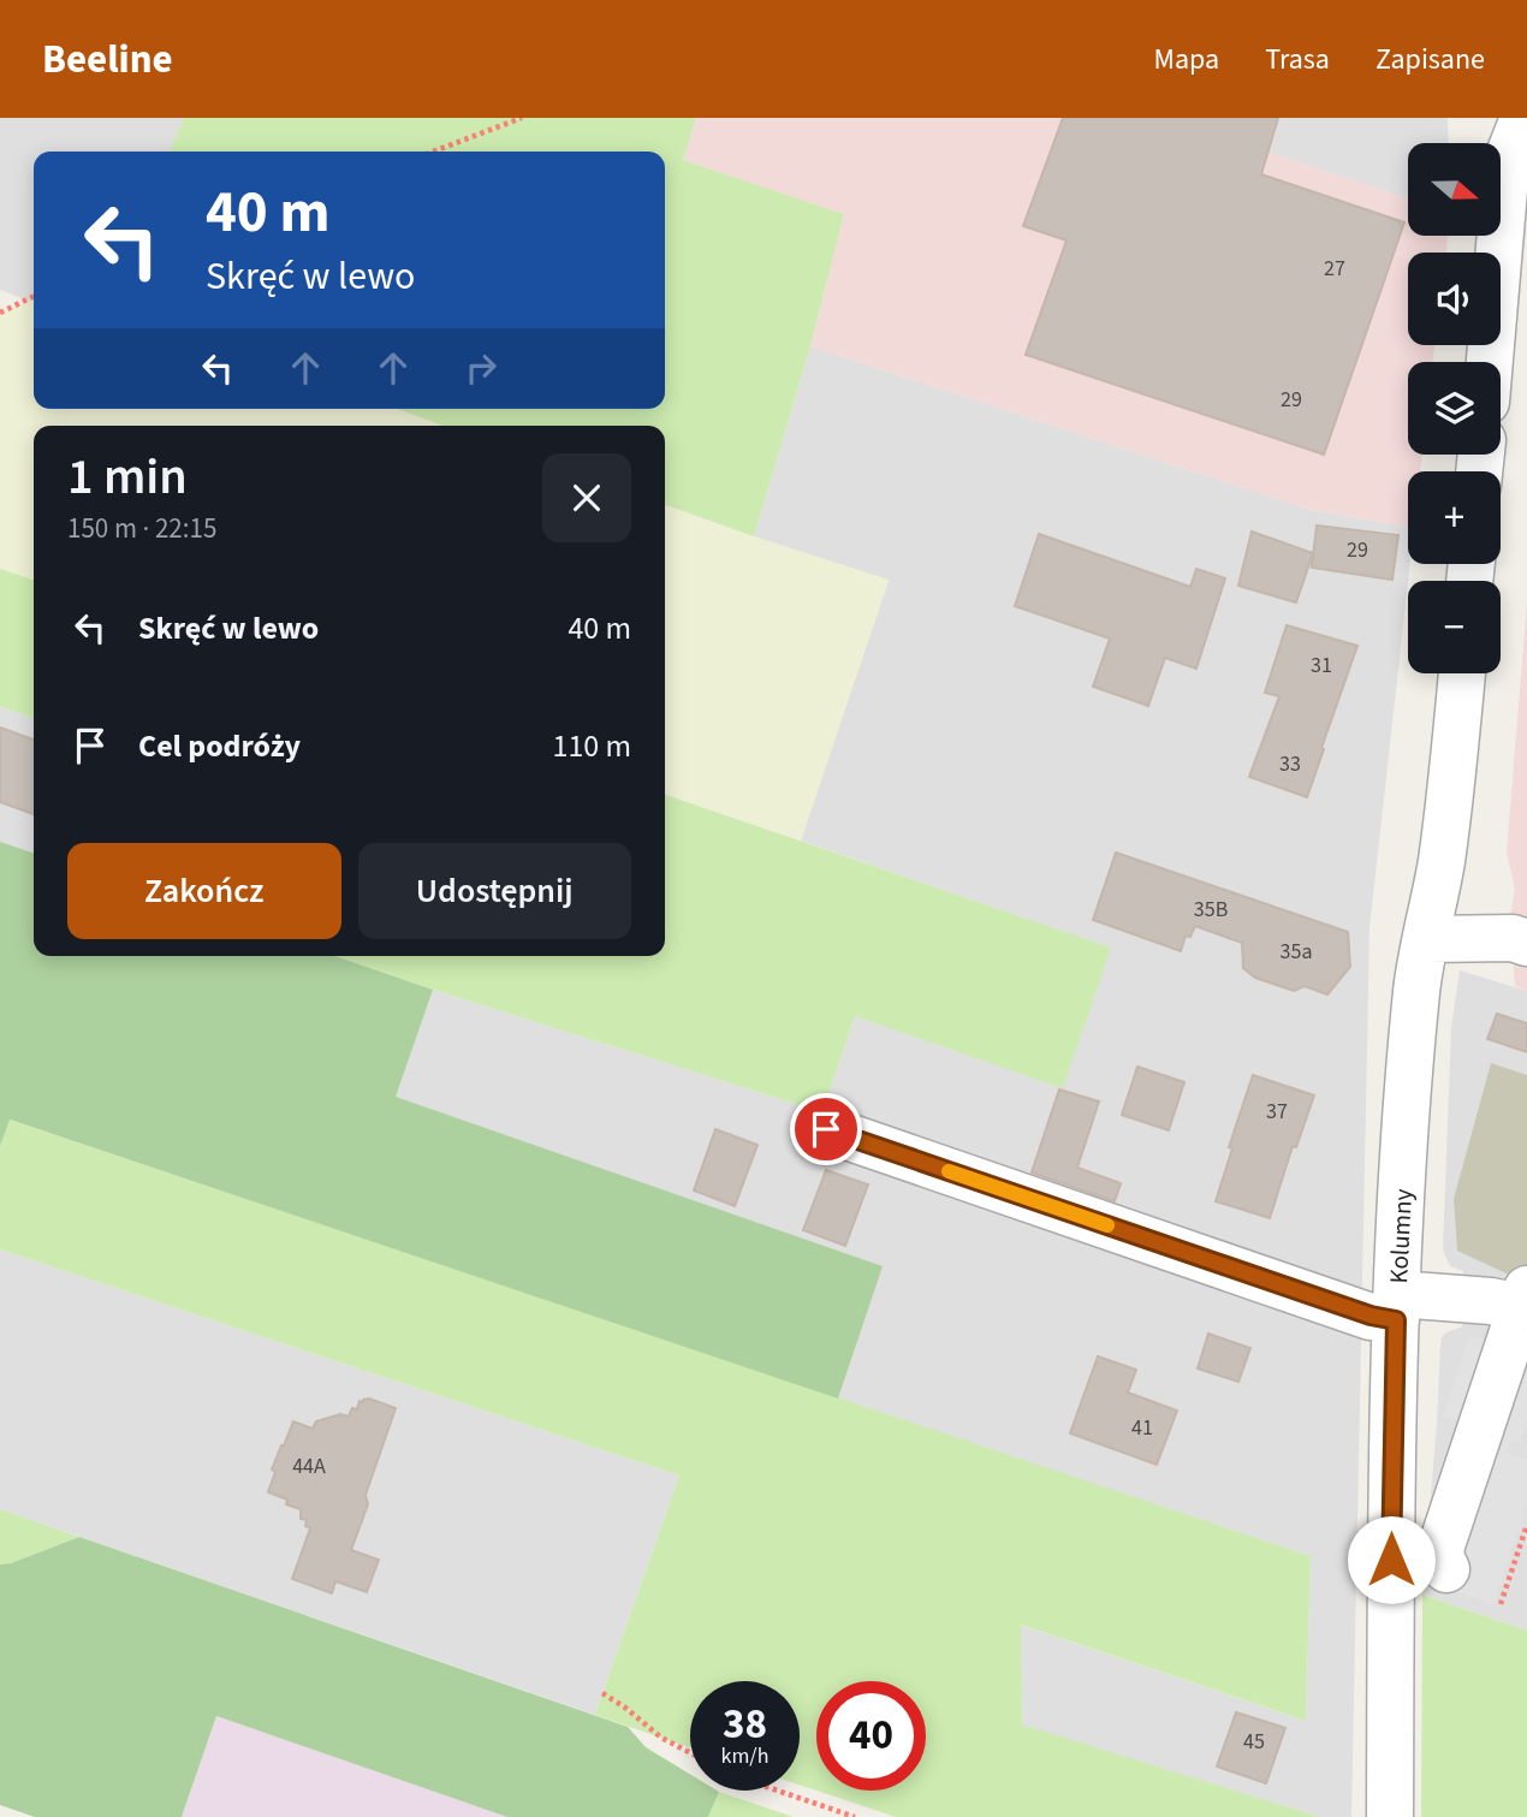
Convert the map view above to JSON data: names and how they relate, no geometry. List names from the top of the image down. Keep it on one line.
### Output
{"streets":{"street":["Kolumny"]},"house_numbers":["27","29","29","31","33","35B","35a","37","41","44A","45"],"north":"right","page":{"header":"Beeline","nav":["Mapa","Trasa","Zapisane"],"map_buttons":["+","−"],"turn":["40 m","Skręć w lewo"],"heading":["1 min","150 m · 22:15"],"list":[{"name":"Skręć w lewo","value":"40 m"},{"name":"Cel podróży","value":"110 m"}],"buttons":["Zakończ","Udostępnij"],"speed":"38 km/h","limit":"40"}}
